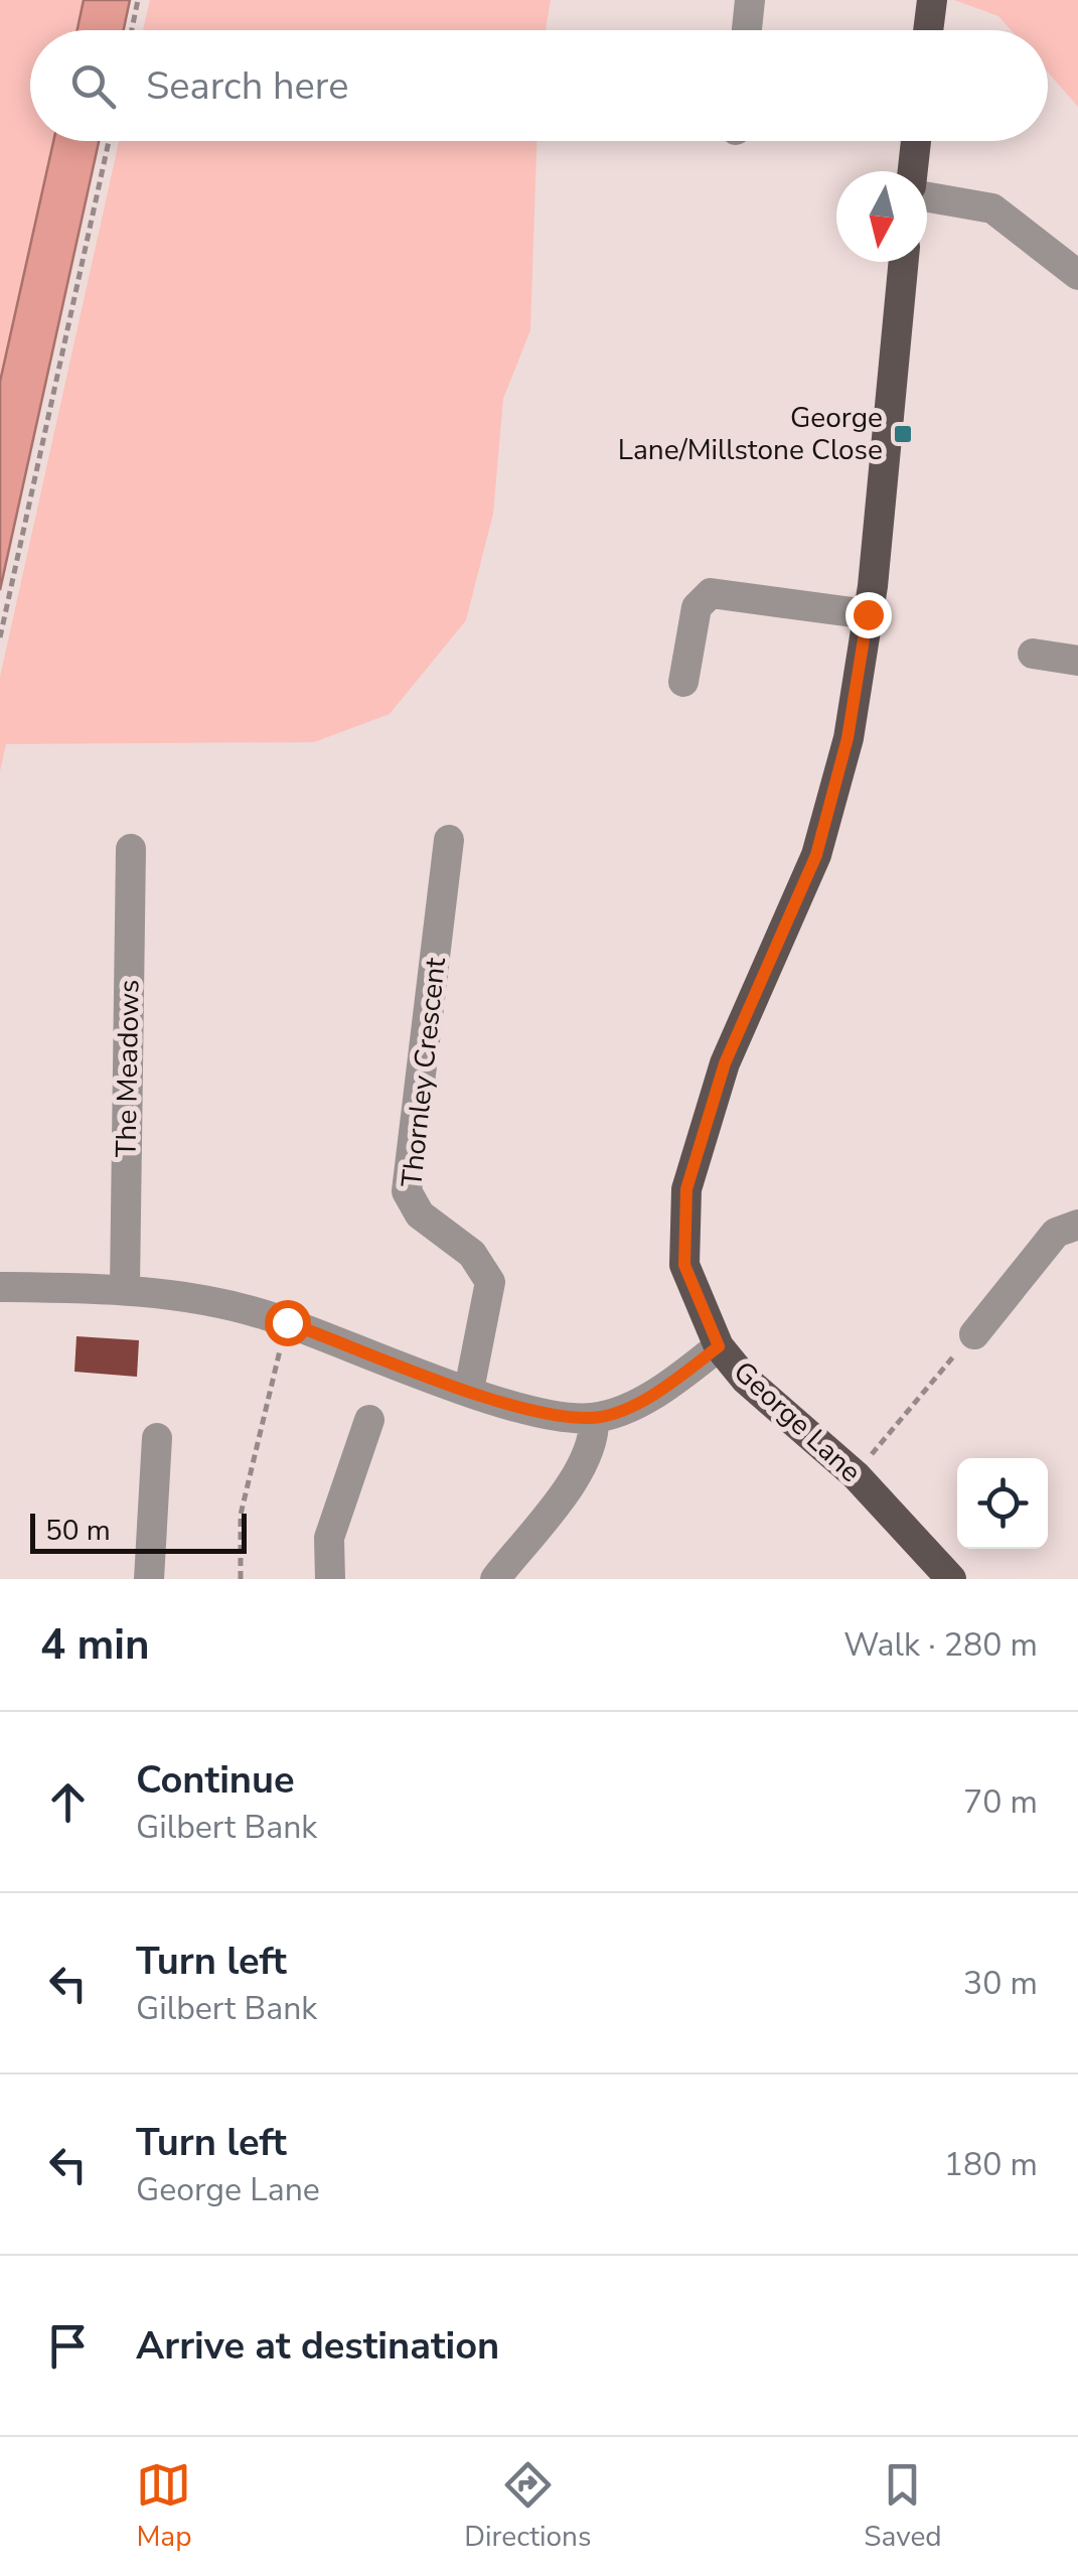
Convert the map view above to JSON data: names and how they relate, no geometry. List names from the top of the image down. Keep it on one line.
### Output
{"streets":{"main road":["George Lane"],"street":["The Meadows","Thornley Crescent"]},"places":{"transit":["George Lane/Millstone Close"]},"scale_bar":"50 m","north":"bottom","page":{"search":"Search here","scale":"50 m","heading":["4 min","Walk · 280 m"],"list":[["Continue","Gilbert Bank","70 m"],["Turn left","Gilbert Bank","30 m"],["Turn left","George Lane","180 m"],"Arrive at destination"],"nav":["Map","Directions","Saved"]}}
